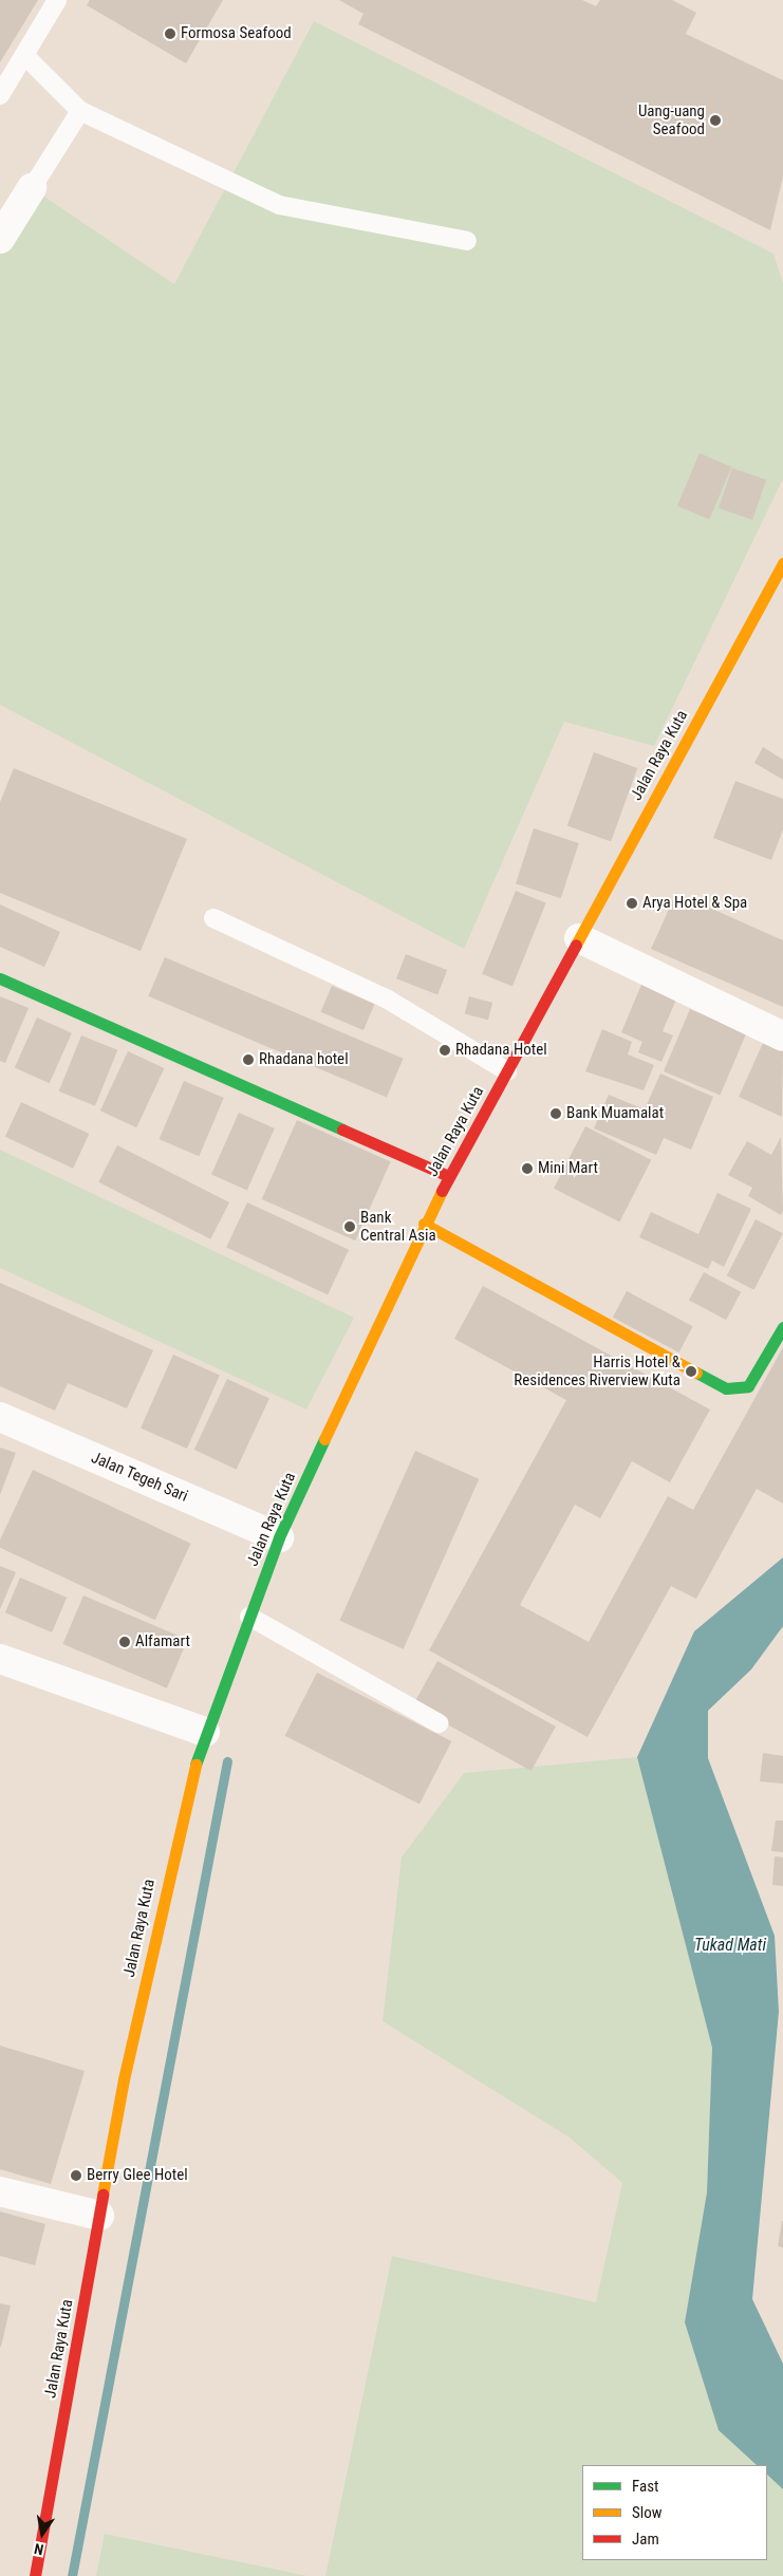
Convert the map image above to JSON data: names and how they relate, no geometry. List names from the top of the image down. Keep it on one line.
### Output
{"streets":{"main road":["Jalan Raya Kuta"],"street":["Jalan Tegeh Sari"]},"crossings":[["Jalan Raya Kuta","Jalan Tegeh Sari"]],"water":["Tukad Mati"],"places":["Formosa Seafood","Uang-uang Seafood","Arya Hotel & Spa","Rhadana Hotel","Rhadana hotel","Bank Muamalat","Mini Mart","Bank Central Asia","Harris Hotel & Residences Riverview Kuta","Alfamart","Berry Glee Hotel"],"legend":["Fast","Slow","Jam"],"north":"bottom"}
